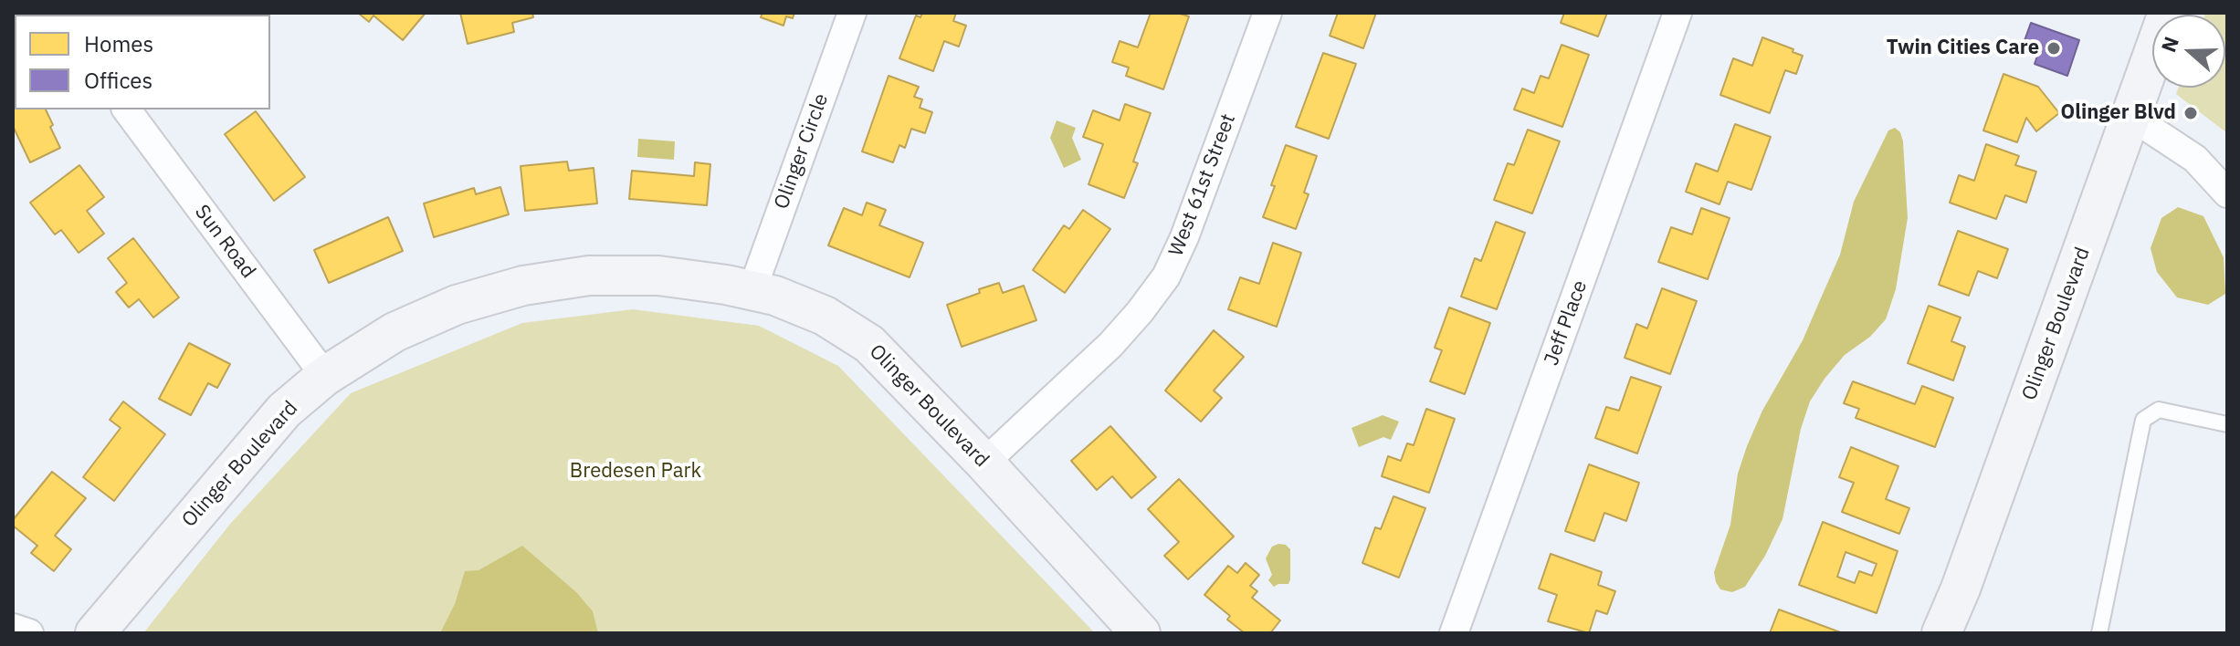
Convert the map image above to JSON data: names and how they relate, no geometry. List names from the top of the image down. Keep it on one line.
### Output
{"streets":{"street":["Olinger Circle","West 61st Street","Sun Road","Jeff Place","Olinger Boulevard"]},"crossings":[["Olinger Circle","Olinger Boulevard"],["West 61st Street","Olinger Boulevard"],["Sun Road","Olinger Boulevard"]],"parks":["Bredesen Park"],"places":["Twin Cities Care","Olinger Blvd"],"legend":["Homes","Offices"],"north":"left"}
